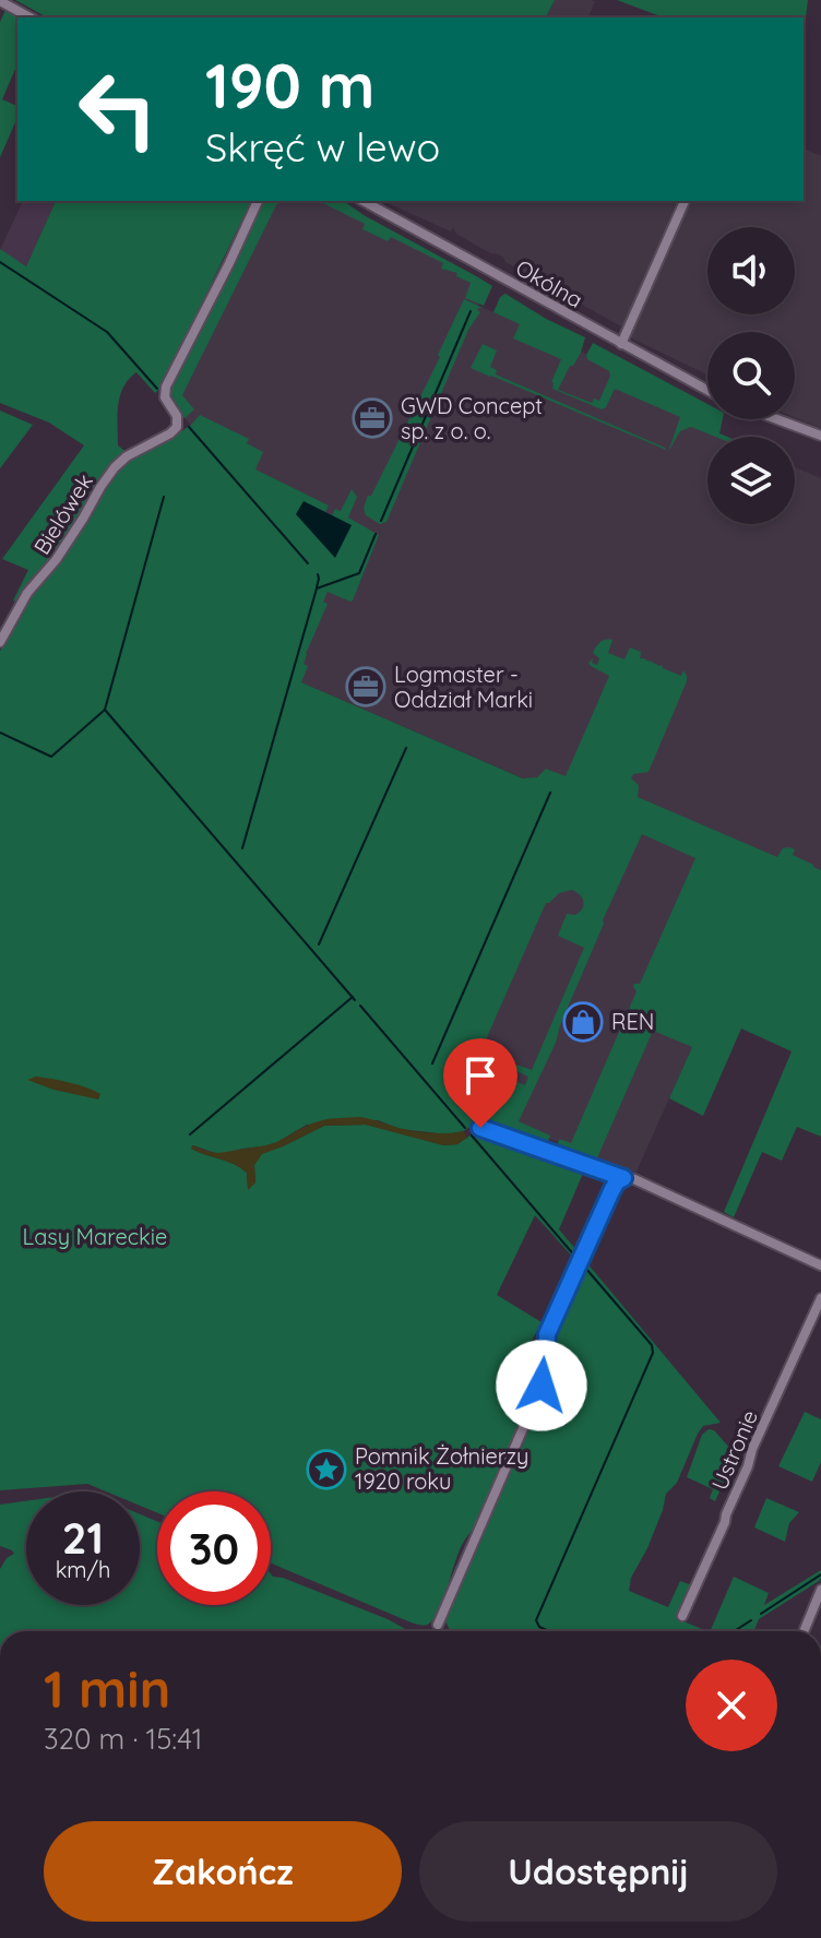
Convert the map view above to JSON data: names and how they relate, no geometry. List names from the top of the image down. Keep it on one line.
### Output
{"streets":{"street":["Okólna","Bielówek","Ustronie"]},"parks":["Lasy Mareckie"],"places":{"office":["GWD Concept sp. z o. o.","Logmaster - Oddział Marki"],"shop":["REN"],"place":["Pomnik Żołnierzy 1920 roku"]},"page":{"turn":["190 m","Skręć w lewo"],"speed":"21 km/h","limit":"30","heading":["1 min","320 m · 15:41"],"buttons":["Zakończ","Udostępnij"]}}
